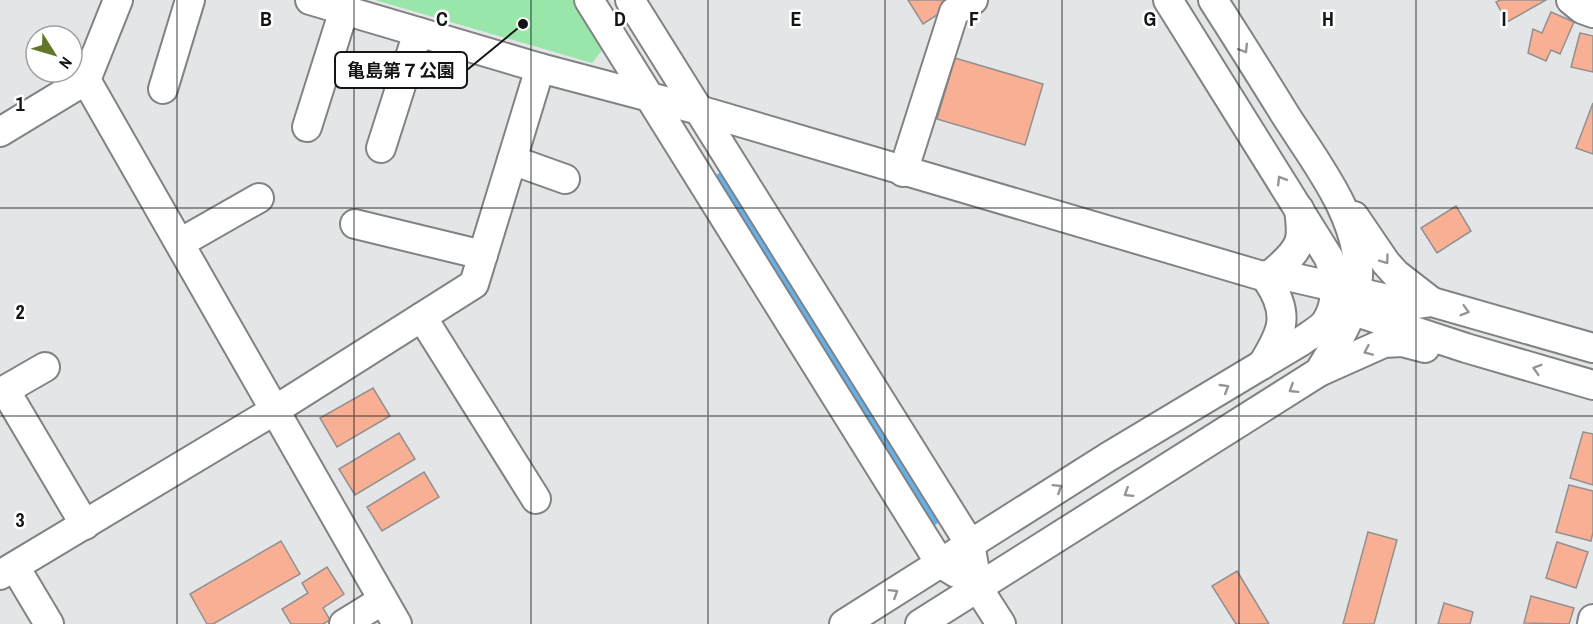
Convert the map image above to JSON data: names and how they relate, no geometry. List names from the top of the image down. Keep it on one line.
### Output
{"places":["亀島第７公園"],"north":"bottom right","grid":{"columns":["B","C","D","E","F","G","H","I"],"rows":["1","2","3"]}}
